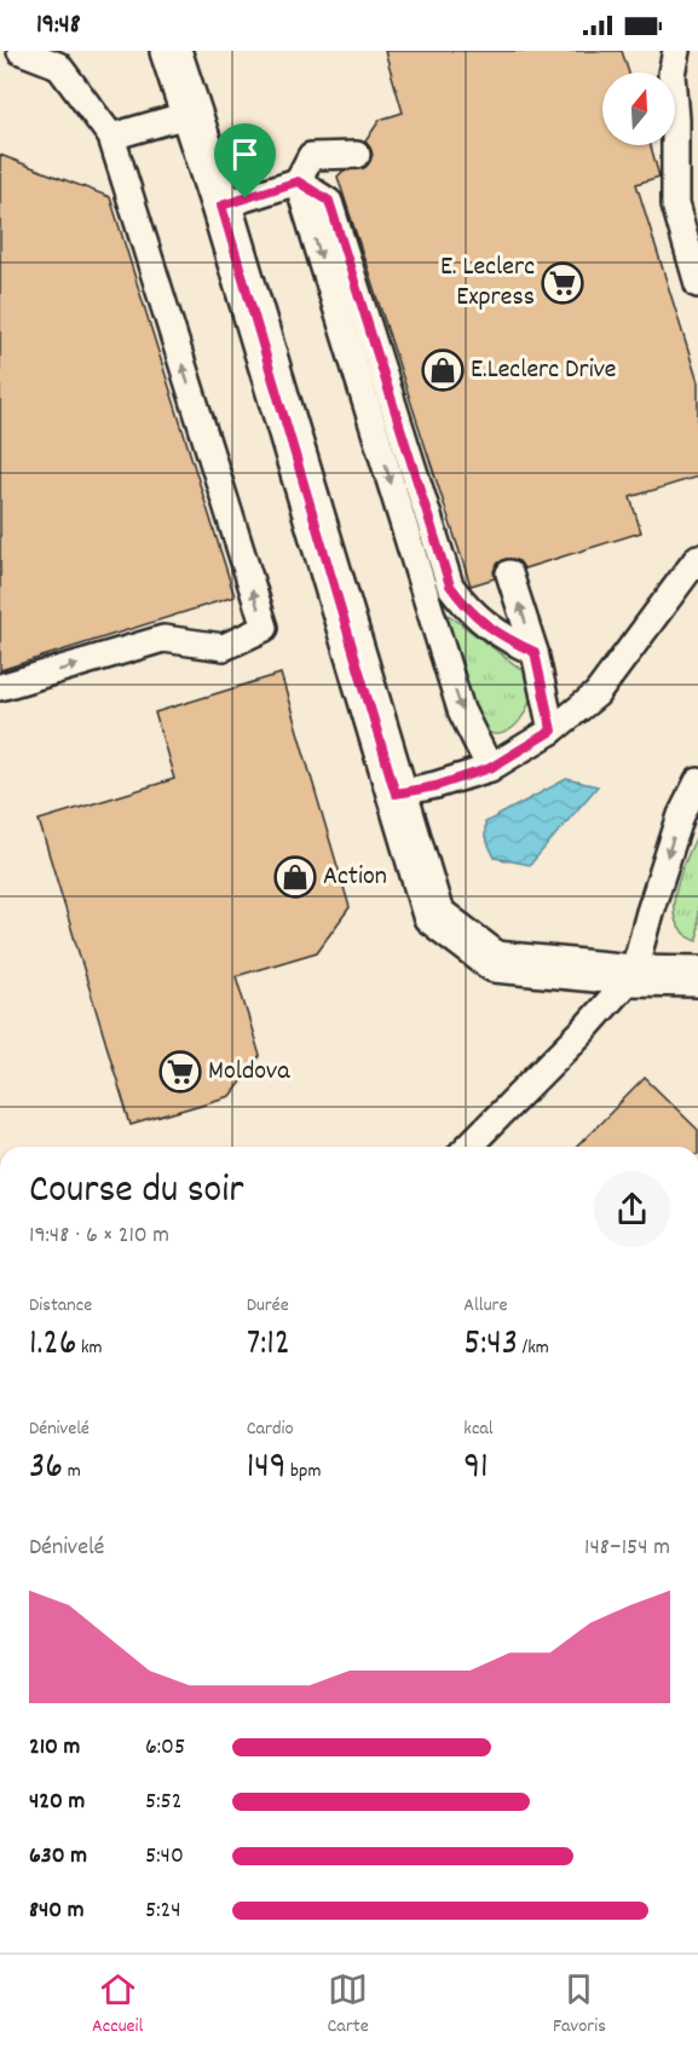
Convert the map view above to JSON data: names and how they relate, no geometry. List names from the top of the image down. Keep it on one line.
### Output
{"places":{"supermarket":["E. Leclerc Express","Moldova"],"shop":["E.Leclerc Drive","Action"]},"north":"top","page":{"status":"19:48","heading":["Course du soir","19:48 · 6 × 210 m"],"stats":[["Distance","1.26 km"],["Durée","7:12"],["Allure","5:43 /km"],["Dénivelé","36 m"],["Cardio","149 bpm"],["kcal","91"]],"chart":["Dénivelé","148–154 m"],"list":[{"name":"210 m","note":"6:05"},{"name":"420 m","note":"5:52"},{"name":"630 m","note":"5:40"},{"name":"840 m","note":"5:24"}],"tabs":["Accueil","Carte","Favoris"]}}
